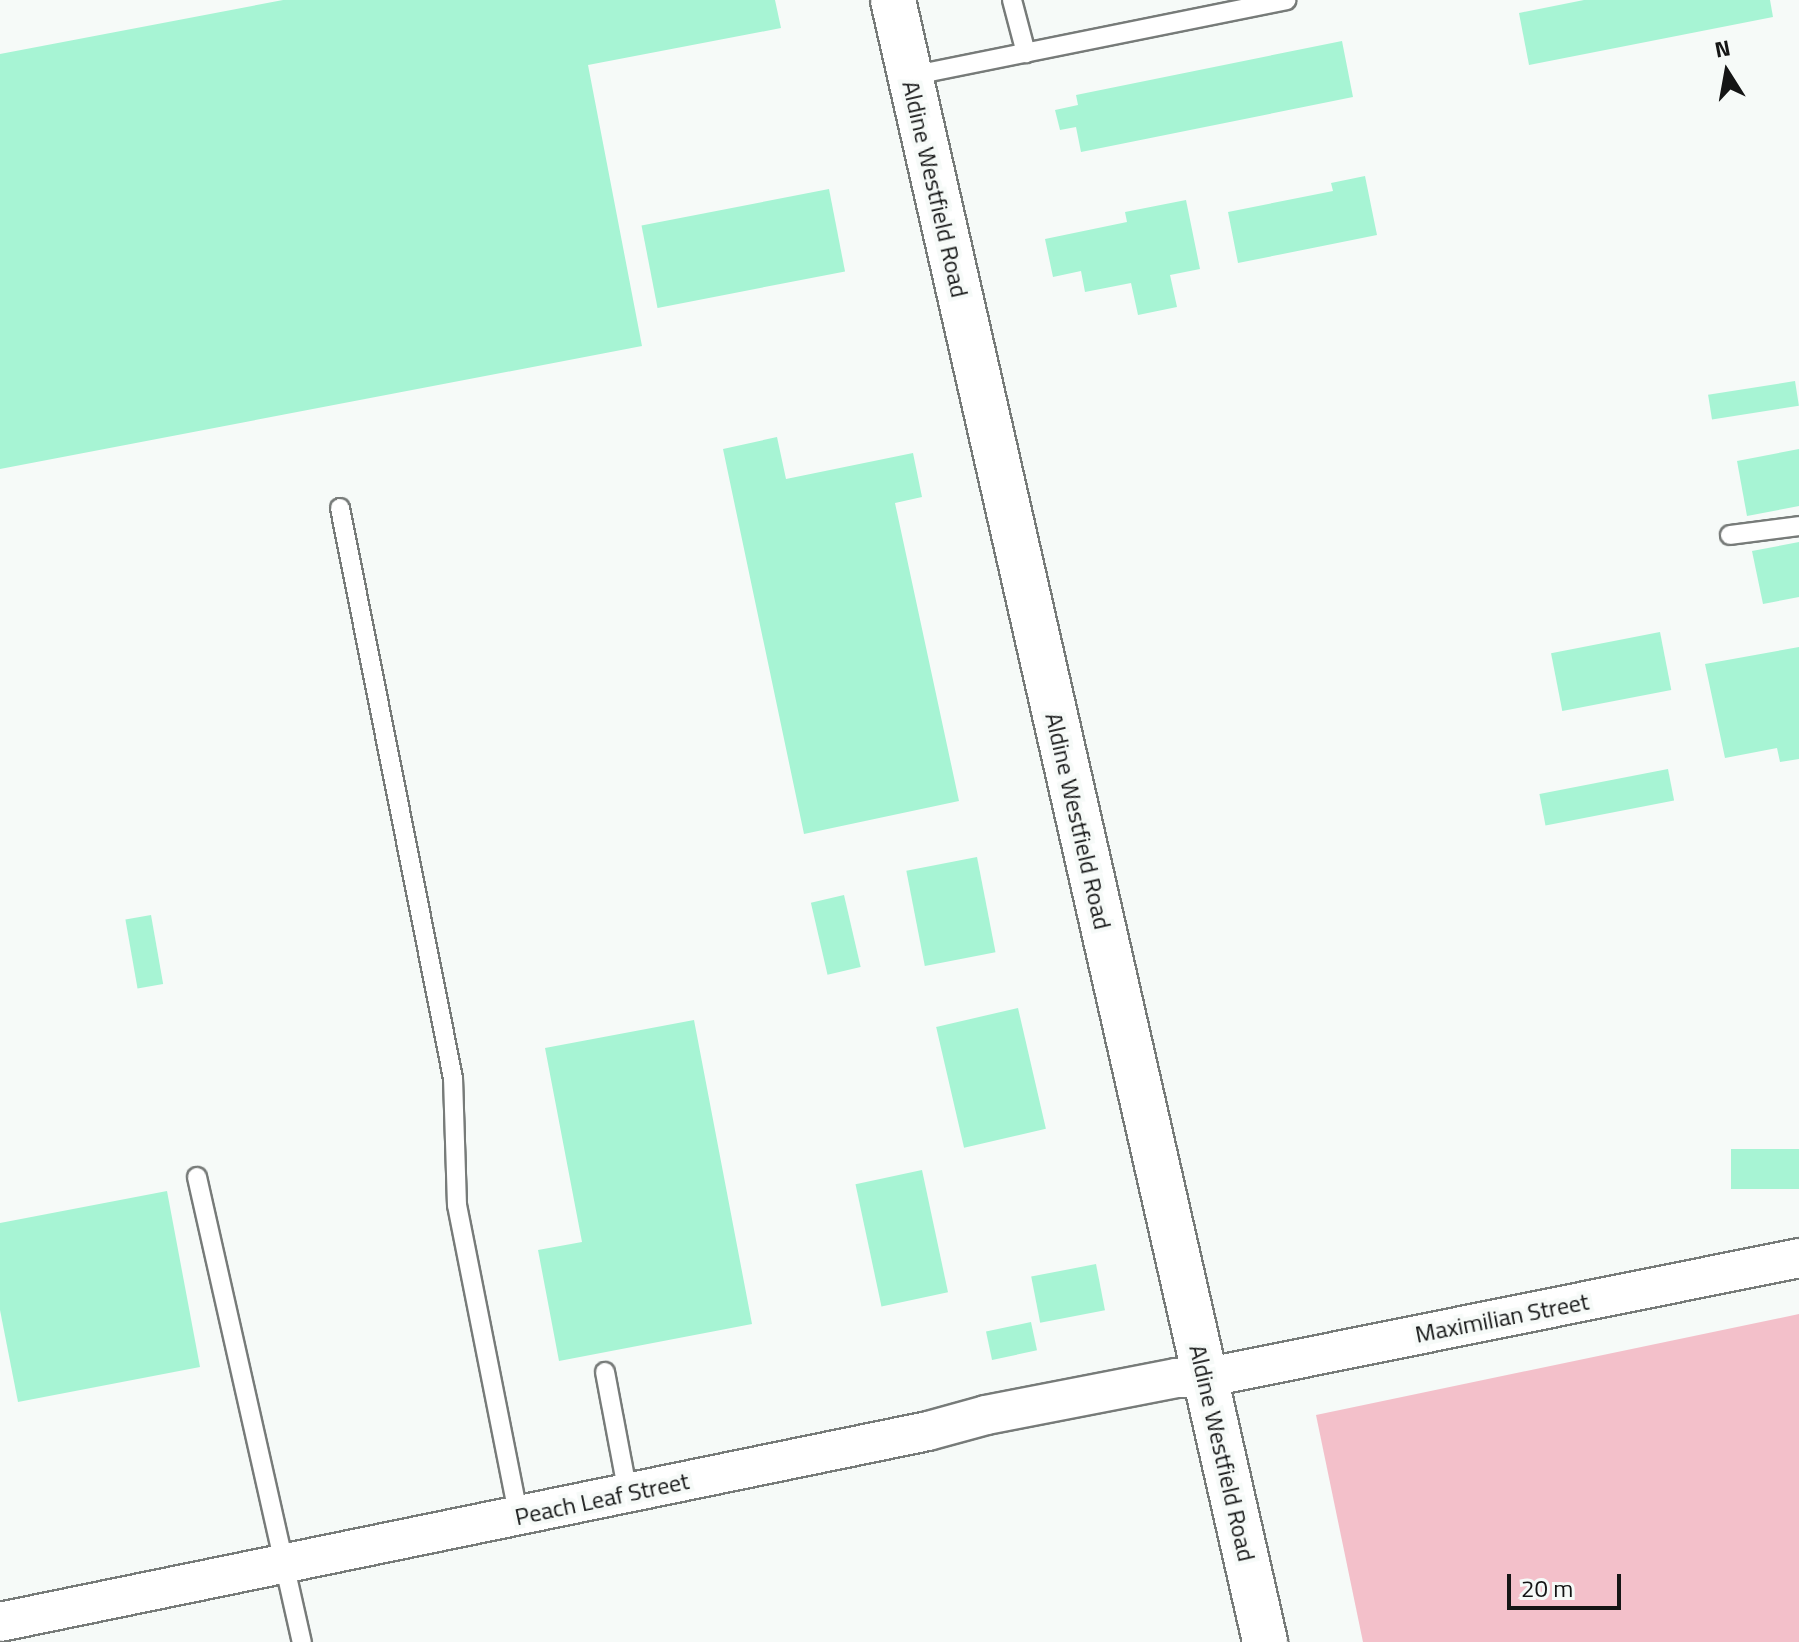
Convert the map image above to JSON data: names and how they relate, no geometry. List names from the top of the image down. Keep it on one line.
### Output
{"streets":{"main road":["Aldine Westfield Road"],"street":["Maximilian Street","Peach Leaf Street"]},"crossings":[["Aldine Westfield Road","Maximilian Street"],["Aldine Westfield Road","Peach Leaf Street"],["Maximilian Street","Peach Leaf Street"]],"scale_bar":"20 m","north":"top"}
